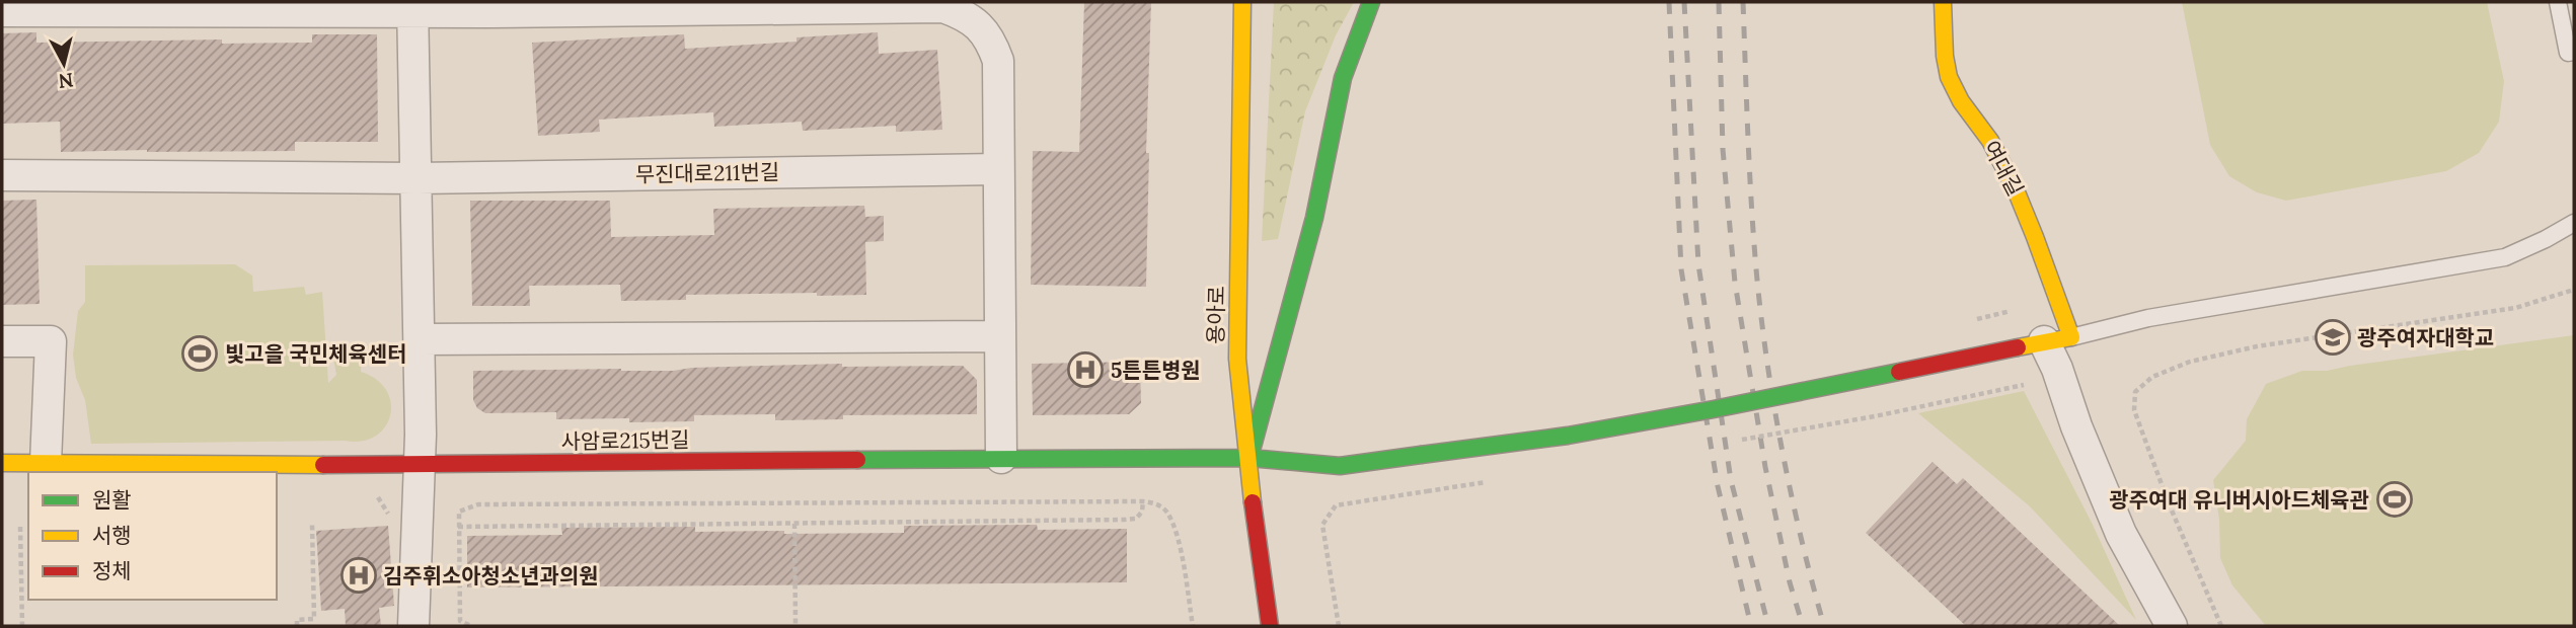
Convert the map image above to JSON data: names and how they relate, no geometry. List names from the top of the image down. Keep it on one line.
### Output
{"streets":{"main road":["여대길","용아로","사암로215번길"],"street":["무진대로211번길"]},"crossings":[["여대길","사암로215번길"],["용아로","사암로215번길"]],"places":{"school or university":["광주여자대학교"],"sports":["빛고을 국민체육센터","광주여대 유니버시아드체육관"],"hospital":["5튼튼병원","김주휘소아청소년과의원"]},"legend":["원활","서행","정체"],"north":"bottom"}
